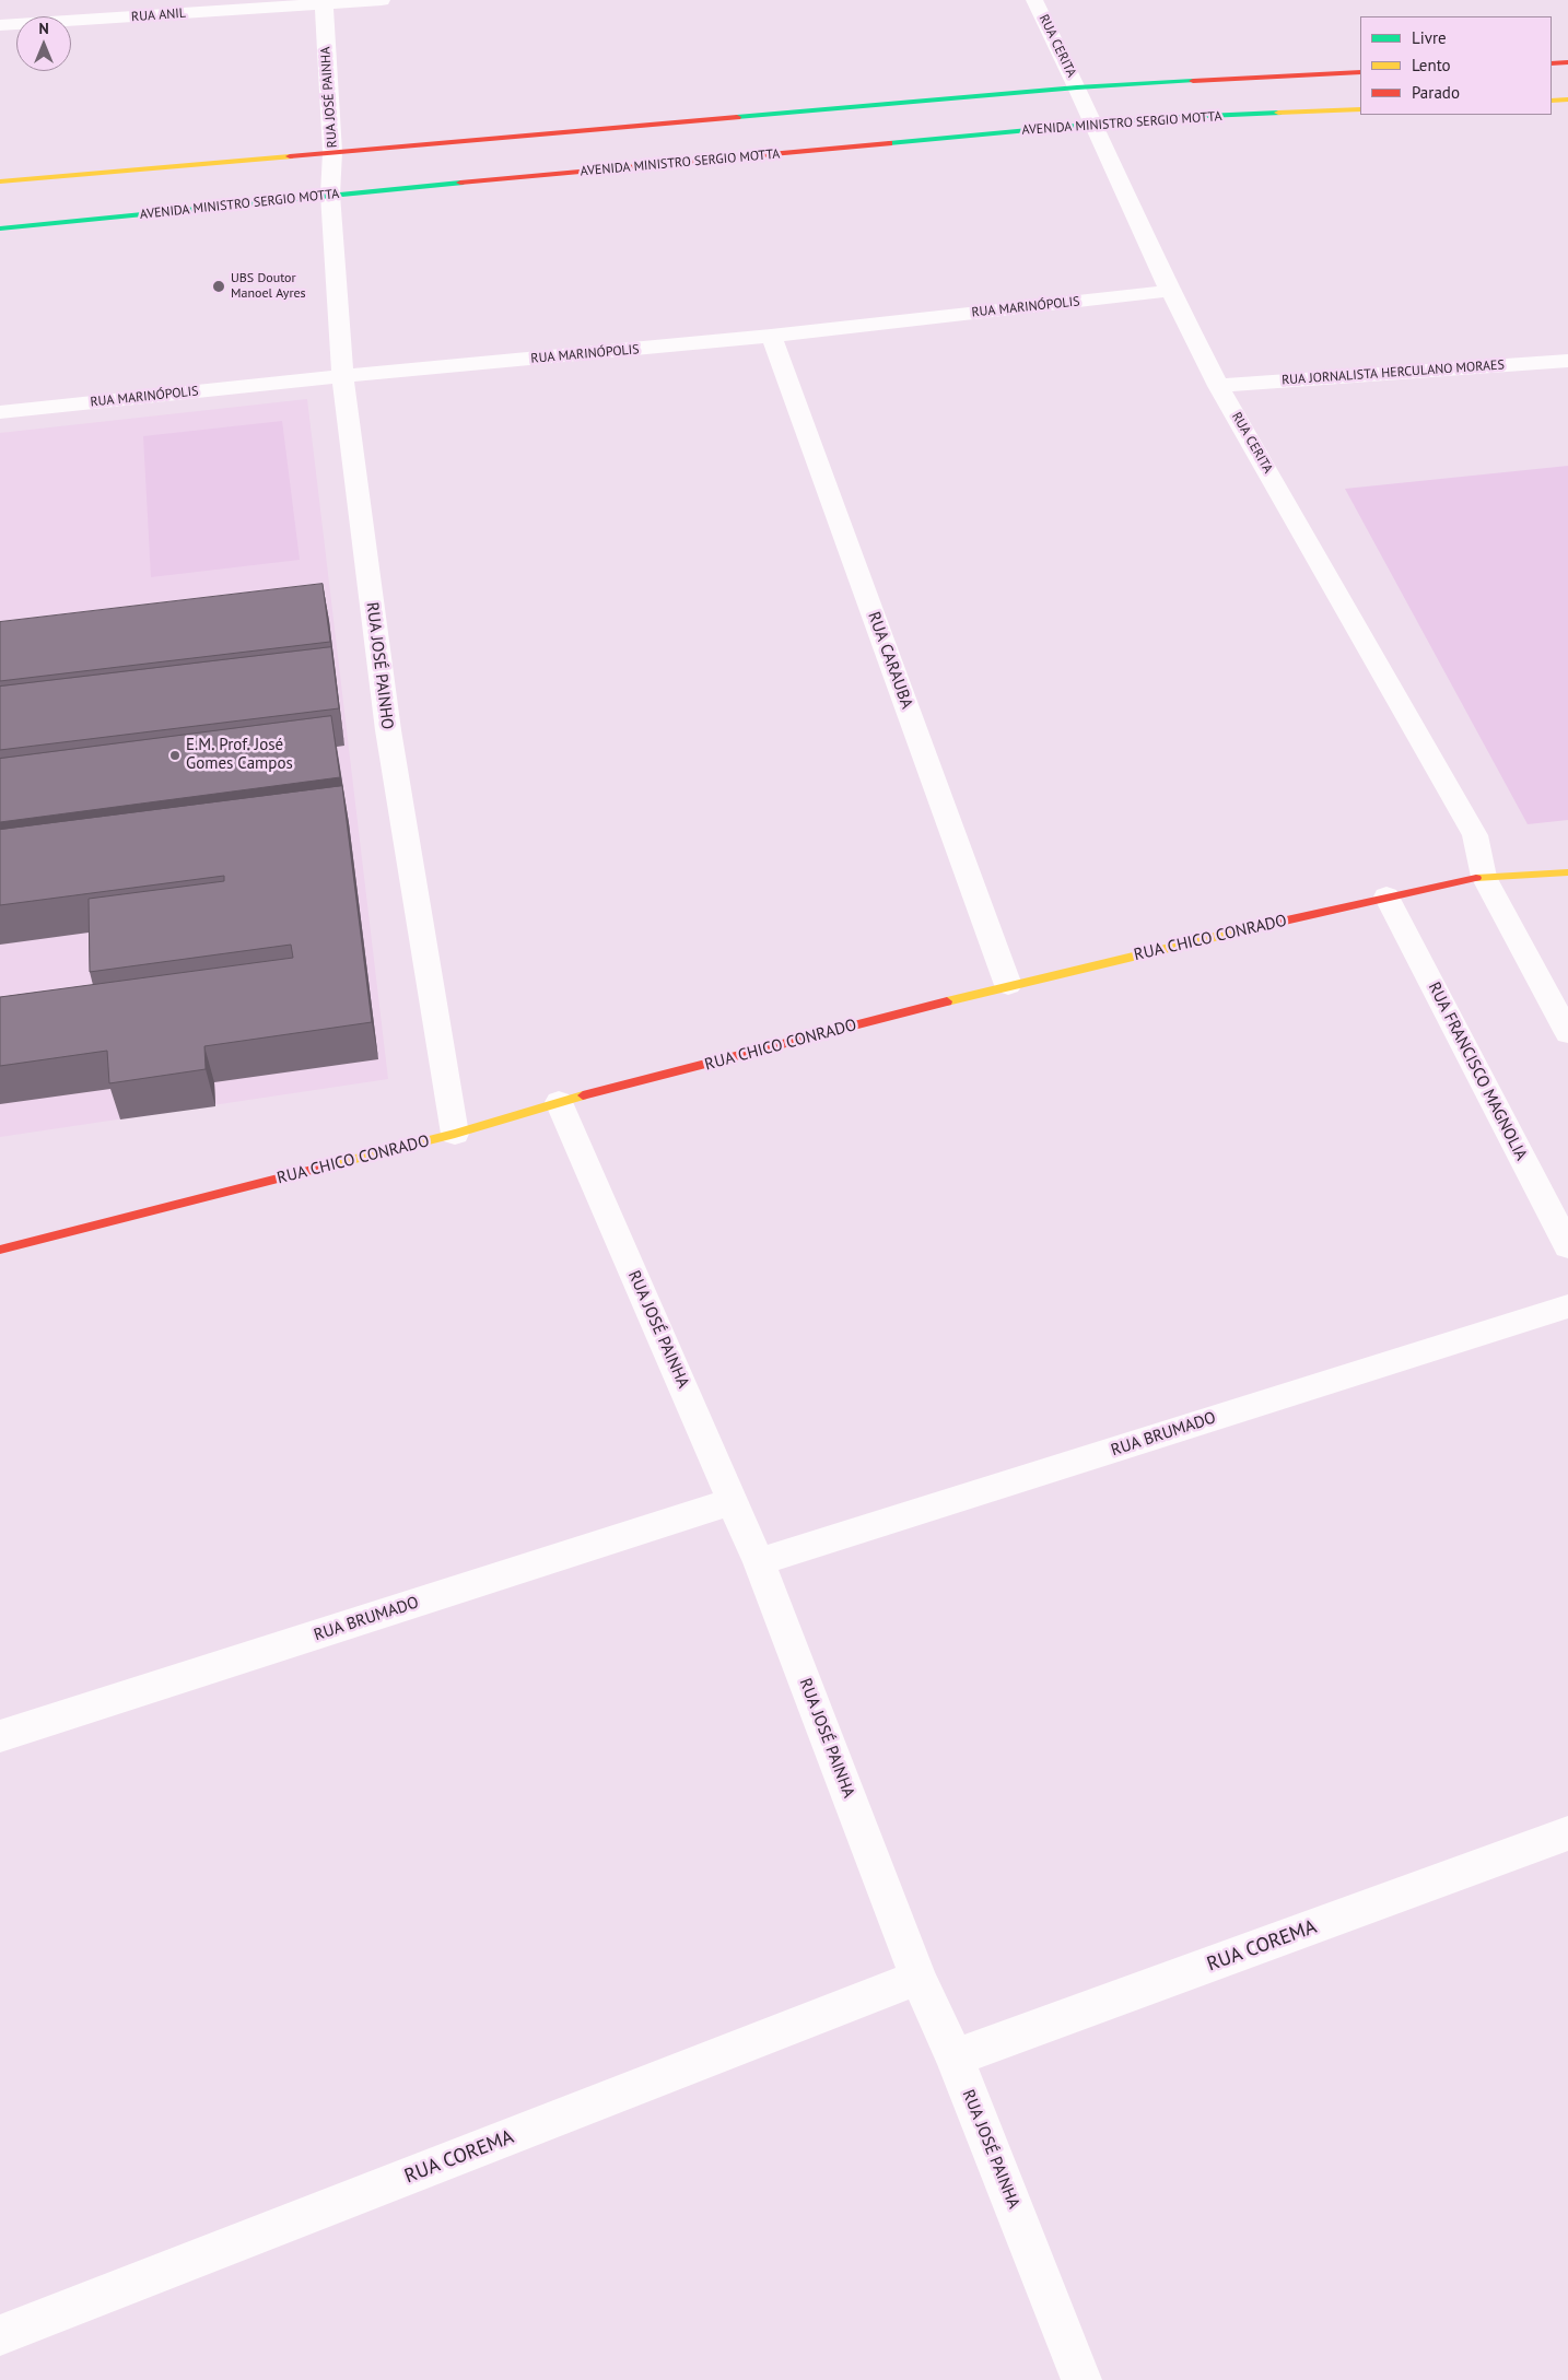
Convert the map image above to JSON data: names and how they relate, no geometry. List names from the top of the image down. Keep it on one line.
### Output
{"streets":{"street":["RUA ANIL","RUA CERITA","RUA JOSÉ PAINHA","AVENIDA MINISTRO SERGIO MOTTA","RUA MARINÓPOLIS","RUA JORNALISTA HERCULANO MORAES","RUA CARAUBA","RUA JOSÉ PAINHO","RUA CHICO CONRADO","RUA FRANCISCO MAGNOLIA","RUA BRUMADO","RUA COREMA"]},"crossings":[["RUA ANIL","RUA JOSÉ PAINHA"],["RUA CERITA","AVENIDA MINISTRO SERGIO MOTTA"],["RUA CERITA","RUA MARINÓPOLIS"],["RUA CERITA","RUA JORNALISTA HERCULANO MORAES"],["RUA CERITA","RUA CHICO CONRADO"],["RUA JOSÉ PAINHA","AVENIDA MINISTRO SERGIO MOTTA"],["RUA JOSÉ PAINHA","RUA JOSÉ PAINHO"],["RUA JOSÉ PAINHA","RUA CHICO CONRADO"],["RUA JOSÉ PAINHA","RUA BRUMADO"],["RUA JOSÉ PAINHA","RUA COREMA"],["AVENIDA MINISTRO SERGIO MOTTA","RUA JOSÉ PAINHO"],["RUA MARINÓPOLIS","RUA CARAUBA"],["RUA MARINÓPOLIS","RUA JOSÉ PAINHO"],["RUA CARAUBA","RUA CHICO CONRADO"],["RUA JOSÉ PAINHO","RUA CHICO CONRADO"],["RUA CHICO CONRADO","RUA FRANCISCO MAGNOLIA"]],"places":["UBS Doutor Manoel Ayres","E.M. Prof. José Gomes Campos"],"legend":["Livre","Lento","Parado"],"north":"top"}
